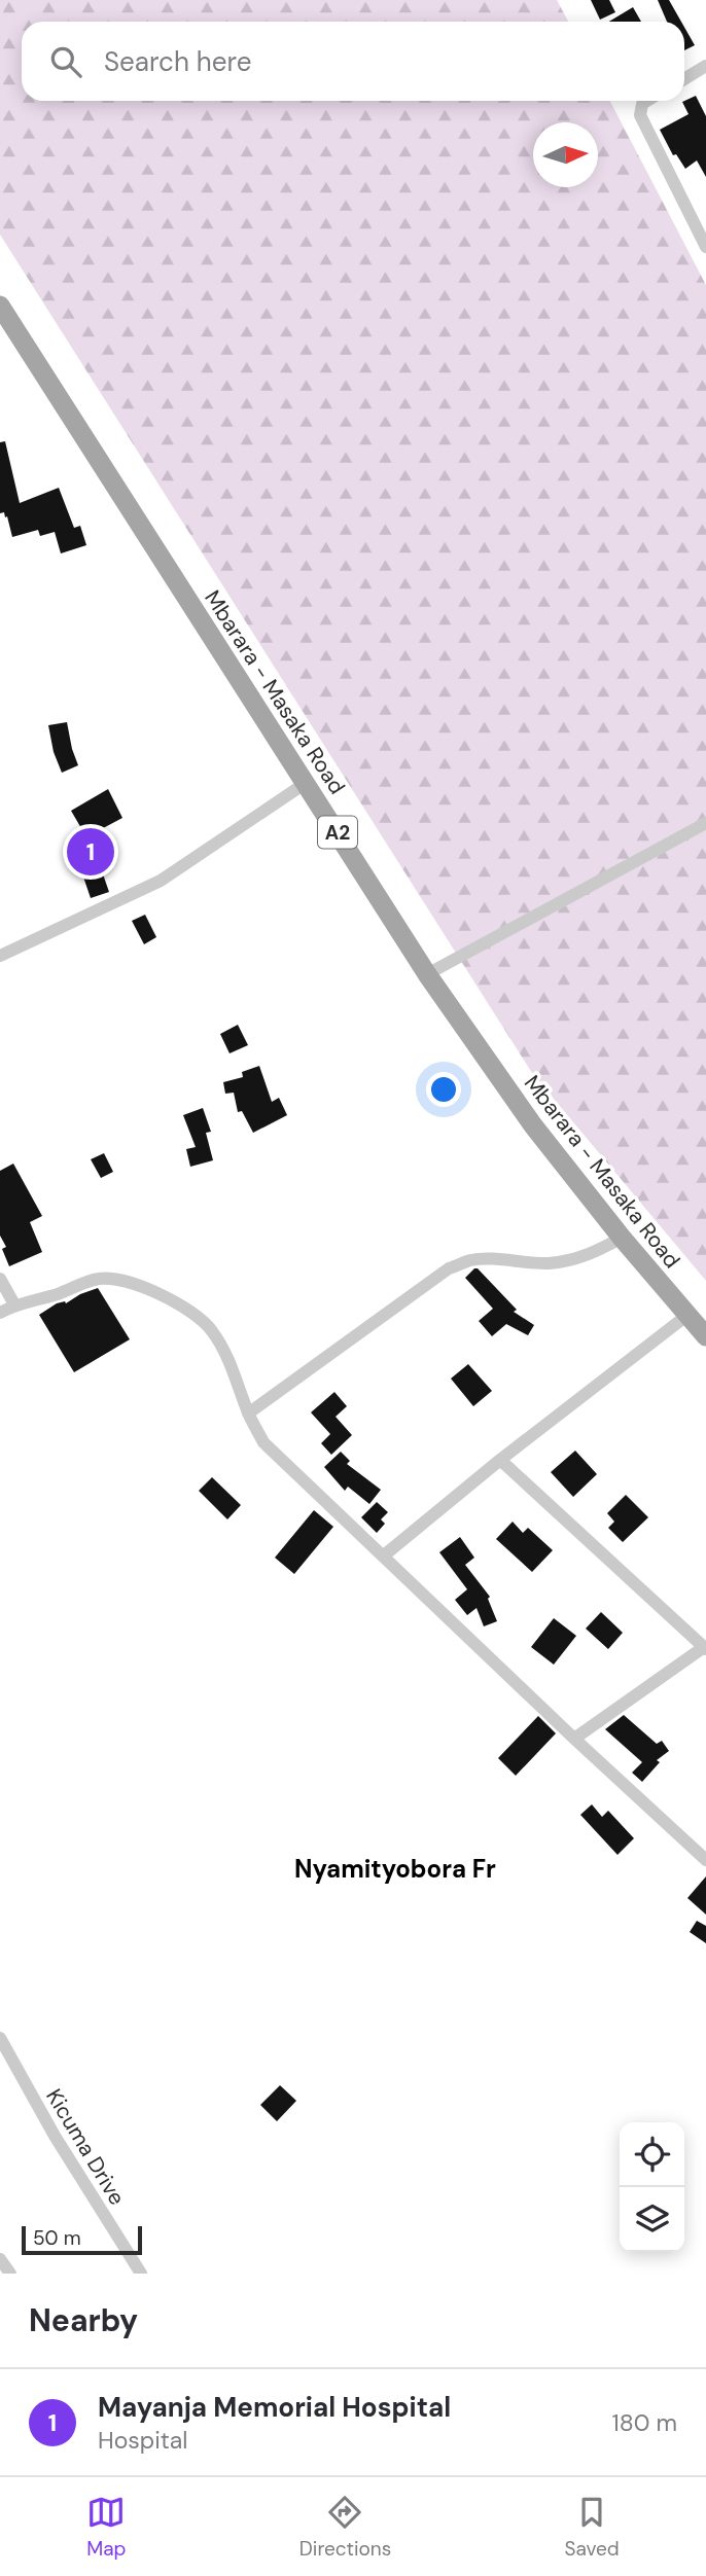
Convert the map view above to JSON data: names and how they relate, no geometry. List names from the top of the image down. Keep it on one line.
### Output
{"streets":{"main road":["Mbarara - Masaka Road","A2"],"street":["Kicuma Drive"]},"districts":["Nyamityobora Fr"],"scale_bar":"50 m","north":"right","page":{"search":"Search here","pins":"1","scale":"50 m","heading":"Nearby","list":[{"mark":"1","name":"Mayanja Memorial Hospital","note":"Hospital","value":"180 m"}],"nav":["Map","Directions","Saved"]}}
